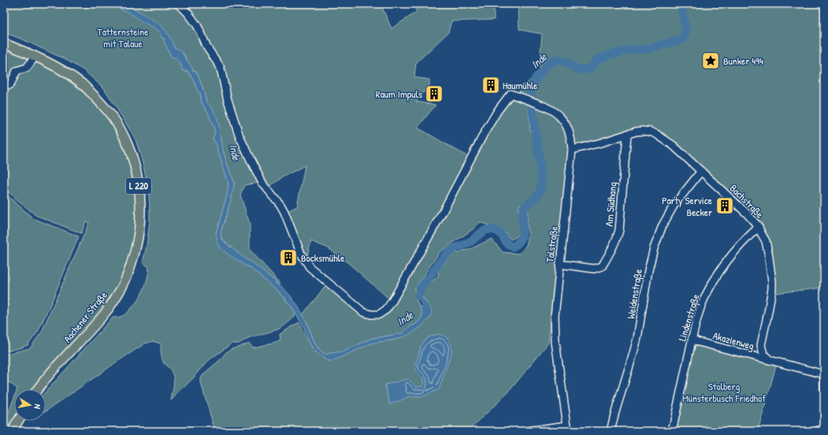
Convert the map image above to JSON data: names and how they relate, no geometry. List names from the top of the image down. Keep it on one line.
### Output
{"streets":{"main road":["L 220","Aachener Straße"],"street":["Bachstraße","Am Südhang","Talstraße","Weidenstraße","Lindenstraße","Akazienweg"]},"crossings":[["Bachstraße","Am Südhang"],["Bachstraße","Talstraße"],["Bachstraße","Weidenstraße"],["Bachstraße","Lindenstraße"],["Bachstraße","Akazienweg"],["Am Südhang","Talstraße"],["Lindenstraße","Akazienweg"]],"water":["Inde"],"parks":["Tatternsteine mit Talaue","Stolberg Münsterbusch Friedhof"],"places":{"place":["Bunker 494"],"building":["Haumühle","Raum Impuls","Party Service Becker","Bocksmühle"]},"north":"right"}
